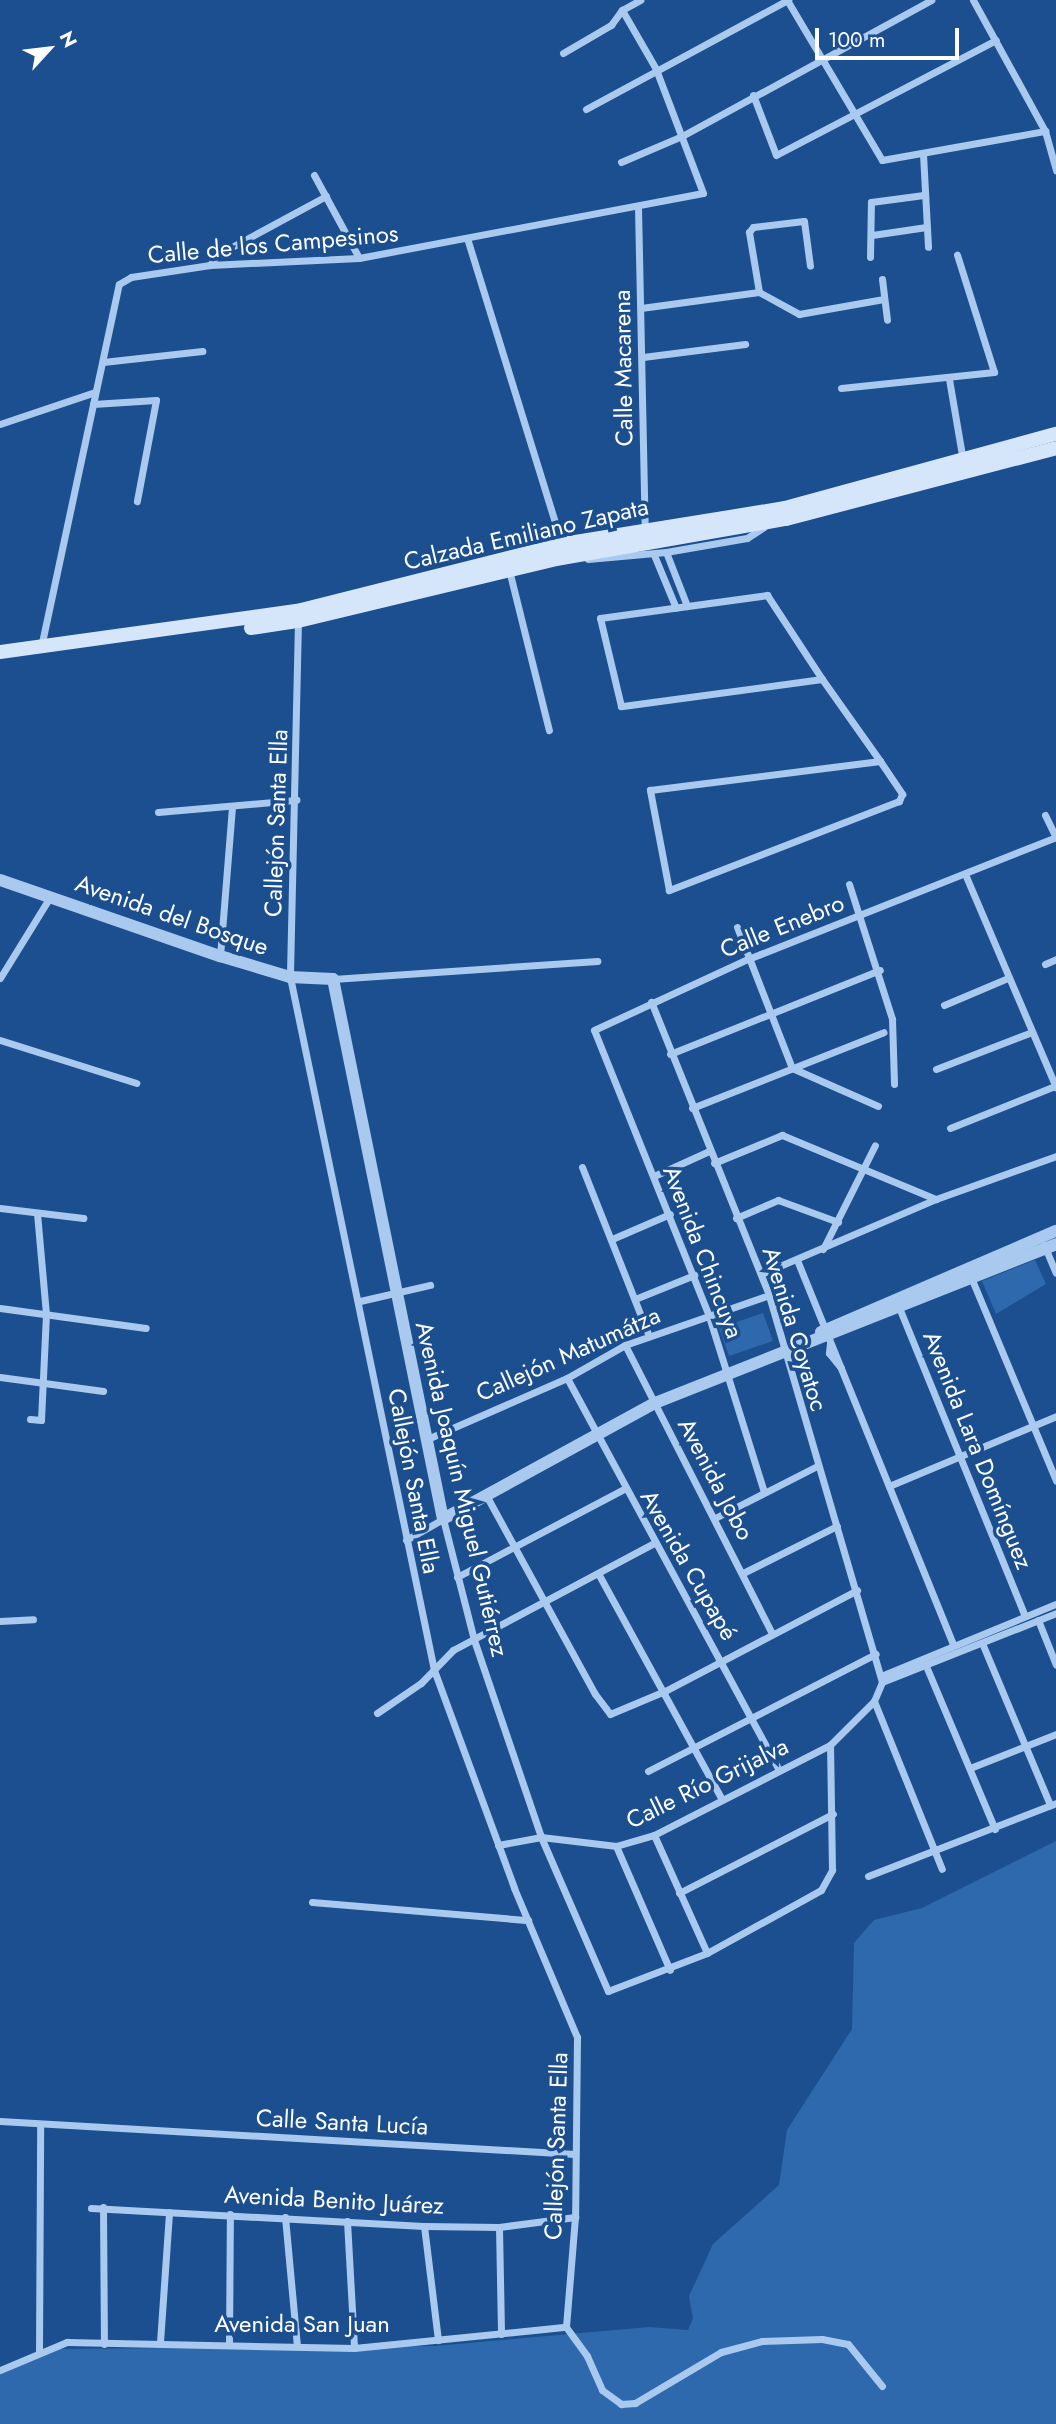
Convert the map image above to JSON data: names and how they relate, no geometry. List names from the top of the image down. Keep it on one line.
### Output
{"streets":{"main road":["Calzada Emiliano Zapata"],"street":["Calle de los Campesinos","Calle Macarena","Callejón Santa Ella","Avenida del Bosque","Calle Enebro","Avenida Chincuya","Avenida Coyatoc","Callejón Matumátza","Avenida Lara Domínguez","Avenida Jobo","Avenida Joaquín Miguel Gutiérrez","Avenida Cupapé","Calle Río Grijalva","Calle Santa Lucía","Avenida Benito Juárez","Avenida San Juan"]},"crossings":[["Calle de los Campesinos","Calle Macarena"],["Calle de los Campesinos","Calzada Emiliano Zapata"],["Calle Macarena","Calzada Emiliano Zapata"],["Calzada Emiliano Zapata","Callejón Santa Ella"],["Callejón Santa Ella","Avenida del Bosque"],["Callejón Santa Ella","Calle Río Grijalva"],["Callejón Santa Ella","Calle Santa Lucía"],["Callejón Santa Ella","Avenida Benito Juárez"],["Callejón Santa Ella","Avenida San Juan"],["Avenida del Bosque","Avenida Joaquín Miguel Gutiérrez"],["Calle Enebro","Avenida Chincuya"],["Calle Enebro","Avenida Coyatoc"],["Avenida Chincuya","Callejón Matumátza"],["Avenida Coyatoc","Callejón Matumátza"],["Avenida Coyatoc","Calle Río Grijalva"],["Callejón Matumátza","Avenida Jobo"],["Callejón Matumátza","Avenida Joaquín Miguel Gutiérrez"],["Callejón Matumátza","Avenida Cupapé"],["Avenida Joaquín Miguel Gutiérrez","Calle Río Grijalva"],["Avenida Cupapé","Calle Río Grijalva"]],"scale_bar":"100 m","north":"top right"}
